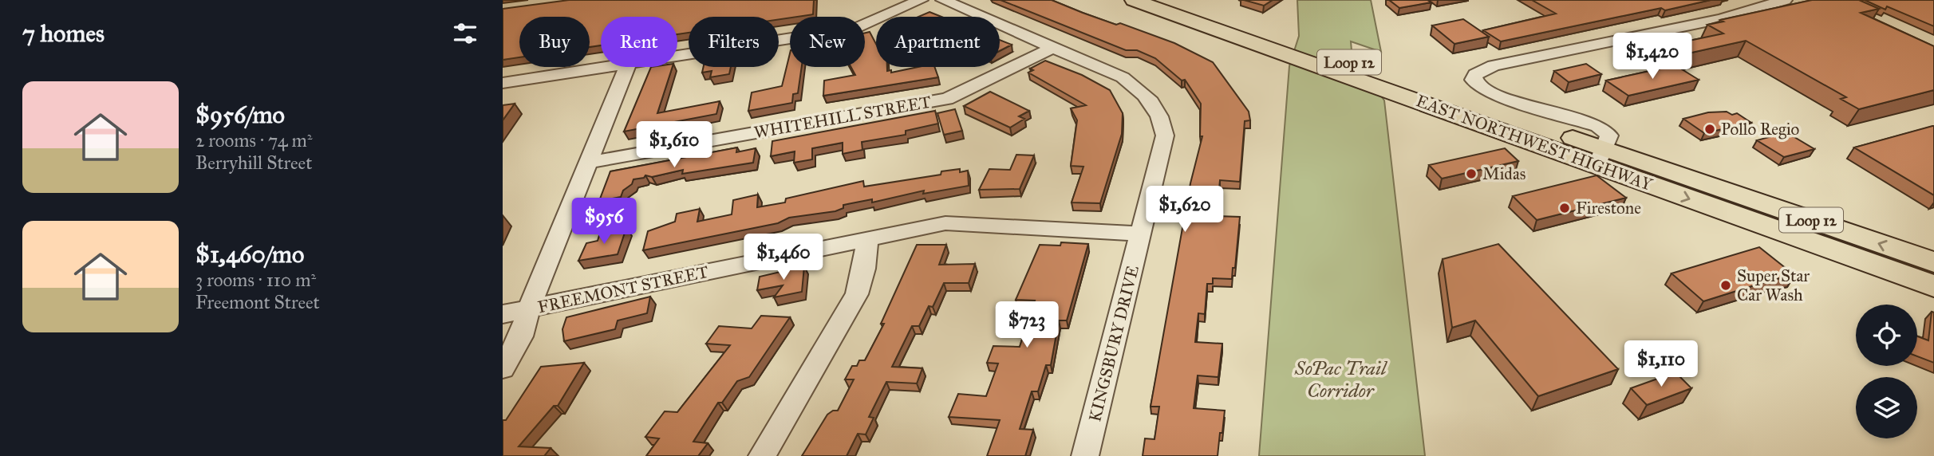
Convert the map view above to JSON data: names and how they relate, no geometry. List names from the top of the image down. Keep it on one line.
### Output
{"streets":{"main road":["Loop 12","EAST NORTHWEST HIGHWAY"],"street":["WHITEHILL STREET","FREEMONT STREET","KINGSBURY DRIVE"]},"crossings":[["WHITEHILL STREET","KINGSBURY DRIVE"],["FREEMONT STREET","KINGSBURY DRIVE"]],"parks":["SoPac Trail Corridor"],"places":["Pollo Regio","Midas","Firestone","Super Star Car Wash"],"page":{"heading":"7 homes","chip":["Buy","Rent","Filters","New","Apartment"],"price":["$1,420","$1,610","$1,620","$956","$1,460","$723","$1,110"],"list":[{"name":"$956/mo","note":"2 rooms · 74 m² · Berryhill Street"},{"name":"$1,460/mo","note":"3 rooms · 110 m² · Freemont Street"}]}}
